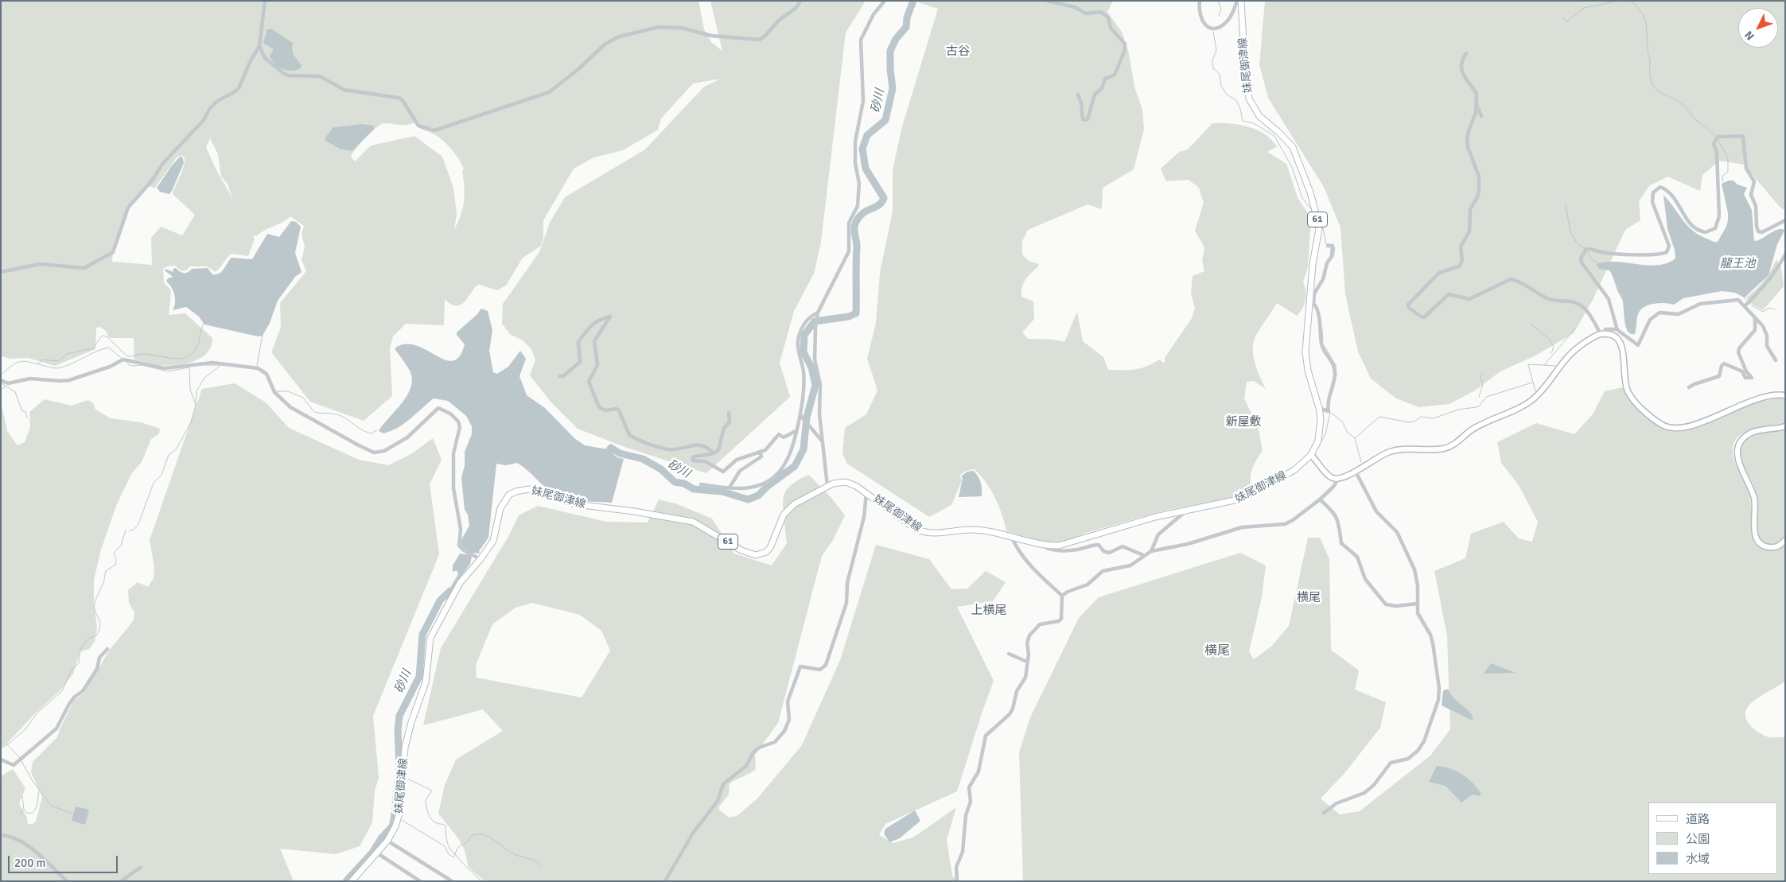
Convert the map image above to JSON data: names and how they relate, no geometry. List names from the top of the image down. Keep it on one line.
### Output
{"streets":{"main road":["妹尾御津線","61"]},"districts":["古谷","新屋敷","横尾","上横尾","横尾"],"water":["砂川","龍王池"],"legend":["道路","公園","水域"],"scale_bar":"200 m","north":"bottom left"}
